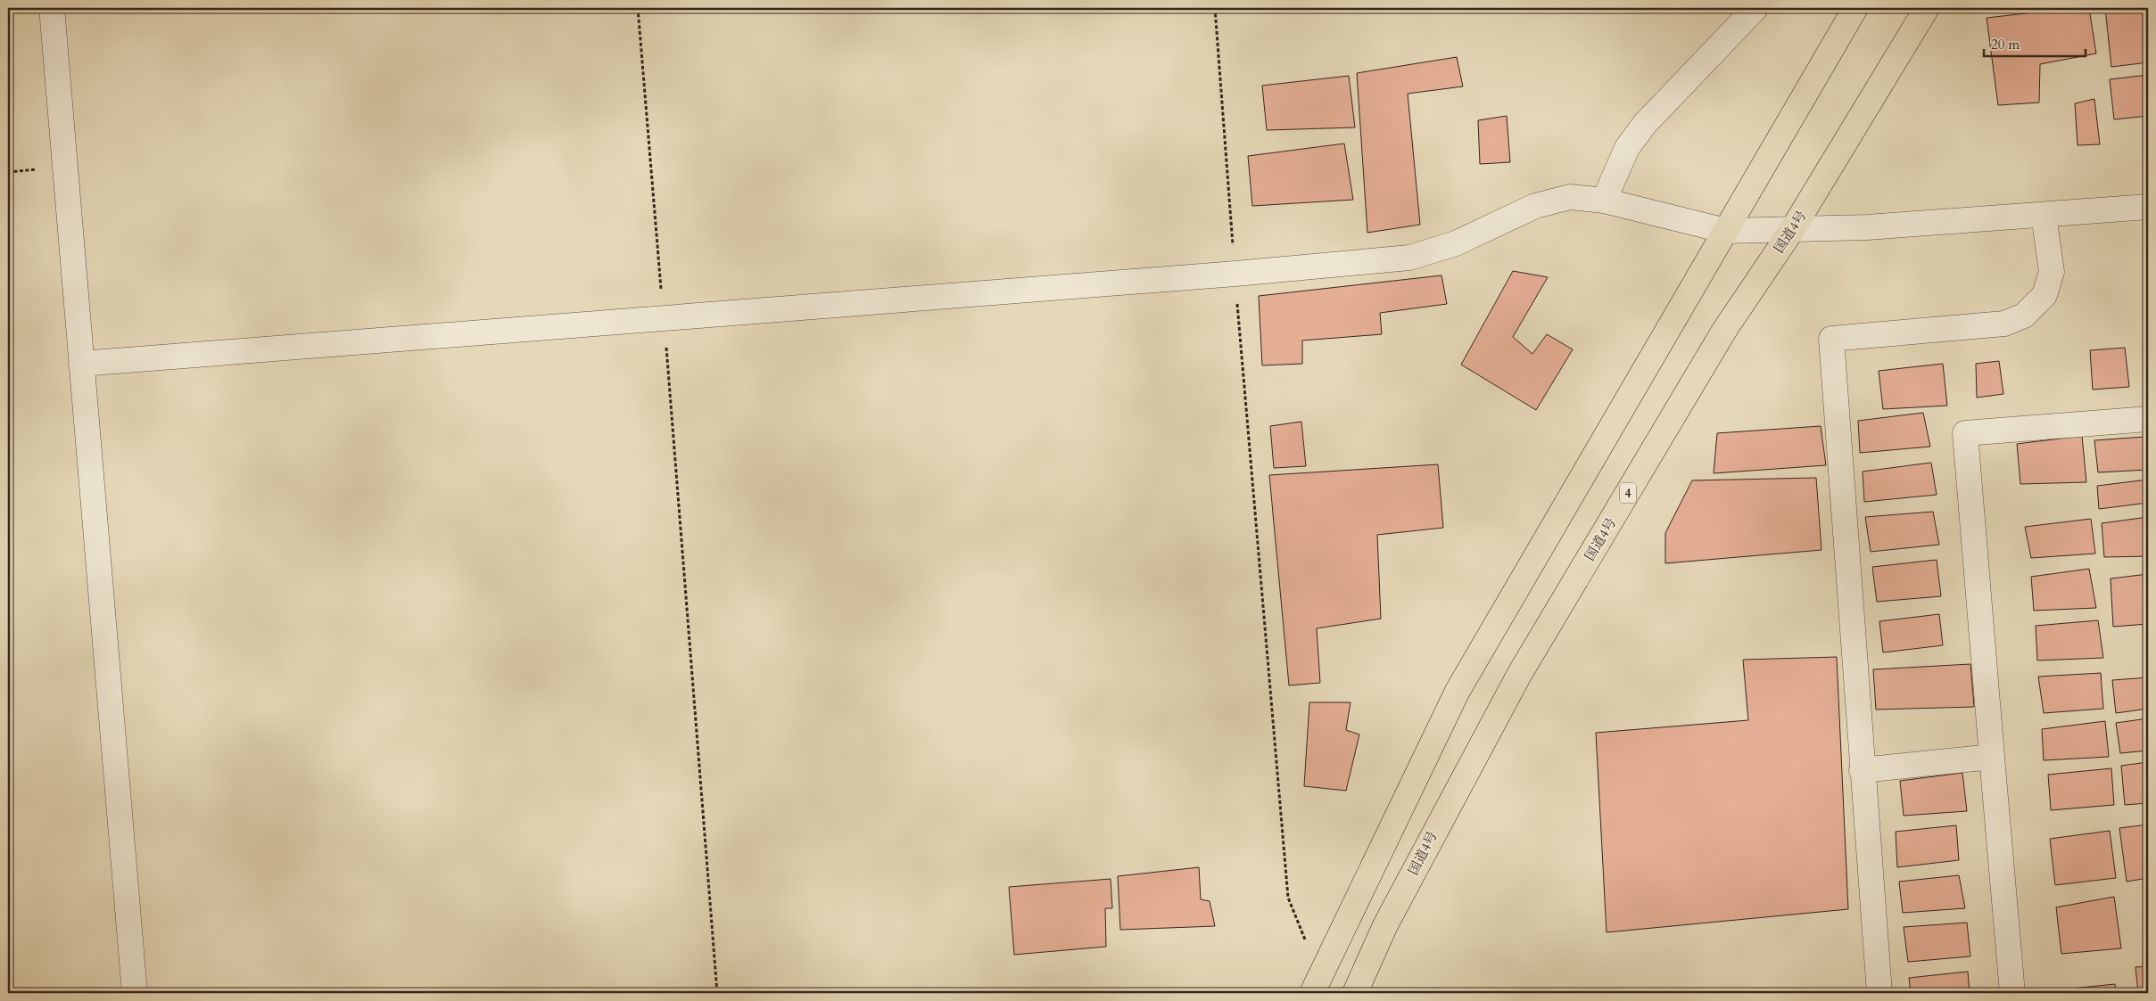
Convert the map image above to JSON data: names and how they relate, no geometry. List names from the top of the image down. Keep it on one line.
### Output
{"streets":{"highway":["国道4号","4"]},"scale_bar":"20 m"}
